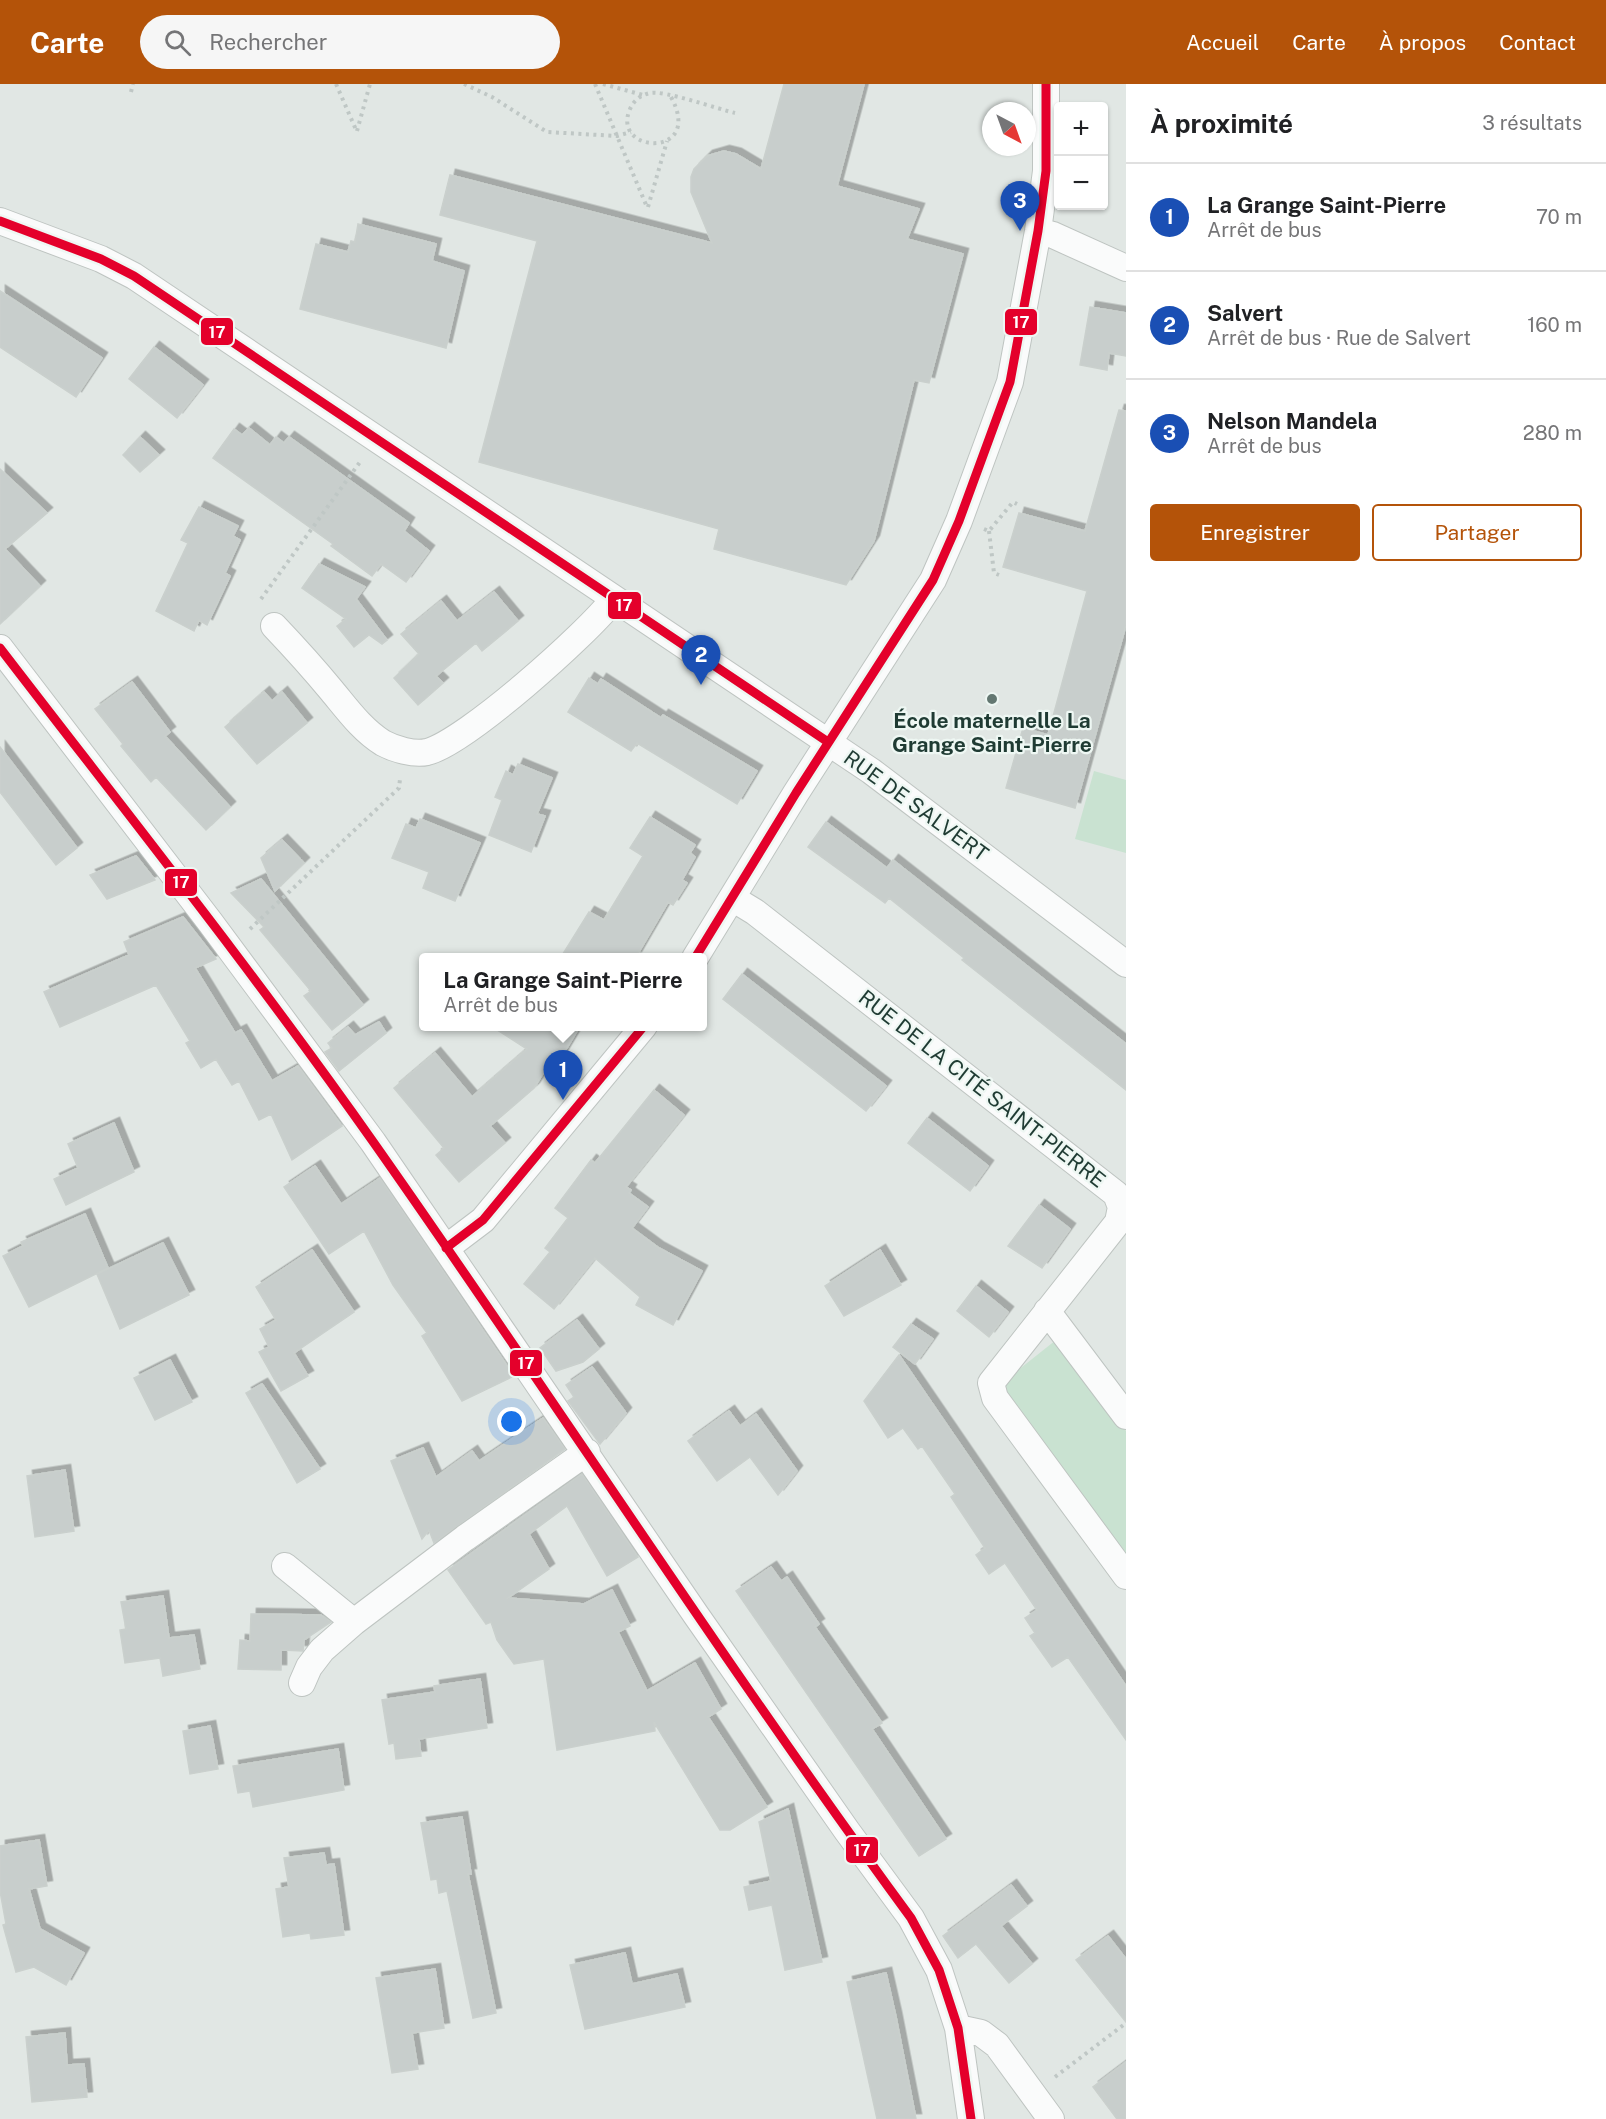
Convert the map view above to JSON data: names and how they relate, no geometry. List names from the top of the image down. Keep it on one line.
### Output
{"streets":{"street":["RUE DE SALVERT","RUE DE LA CITÉ SAINT-PIERRE"]},"places":["École maternelle La Grange Saint-Pierre"],"lines":["transit line 17"],"north":"bottom right","page":{"header":"Carte","search":"Rechercher","nav":["Accueil","Carte","À propos","Contact"],"heading":["À proximité","3 résultats"],"map_buttons":["+","−"],"list":[{"mark":"1","name":"La Grange Saint-Pierre","note":"Arrêt de bus","value":"70 m"},{"mark":"2","name":"Salvert","note":"Arrêt de bus · Rue de Salvert","value":"160 m"},{"mark":"3","name":"Nelson Mandela","note":"Arrêt de bus","value":"280 m"}],"pins":["3","2","1"],"buttons":["Enregistrer","Partager"],"popup":["La Grange Saint-Pierre","Arrêt de bus"]}}
